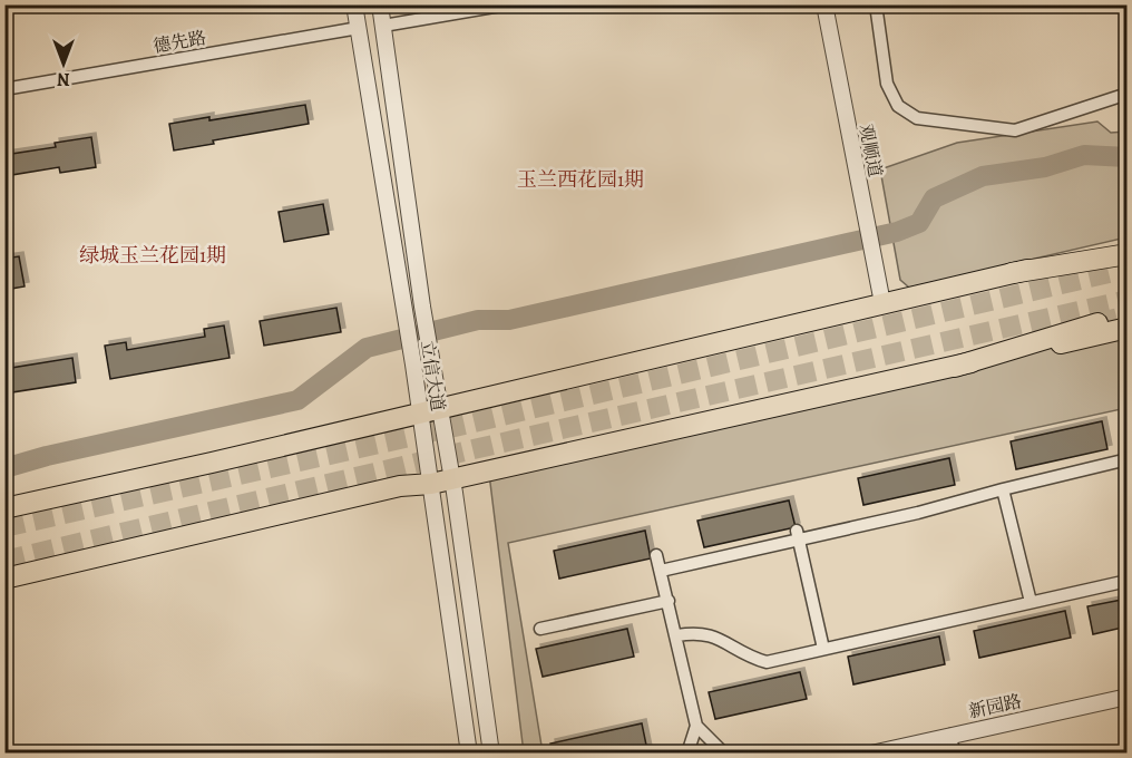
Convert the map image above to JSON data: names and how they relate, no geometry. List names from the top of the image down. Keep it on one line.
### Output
{"streets":{"street":["德先路","观顺道","立信大道","新园路"]},"crossings":[["德先路","立信大道"]],"districts":["玉兰西花园1期","绿城玉兰花园1期"],"north":"bottom"}
